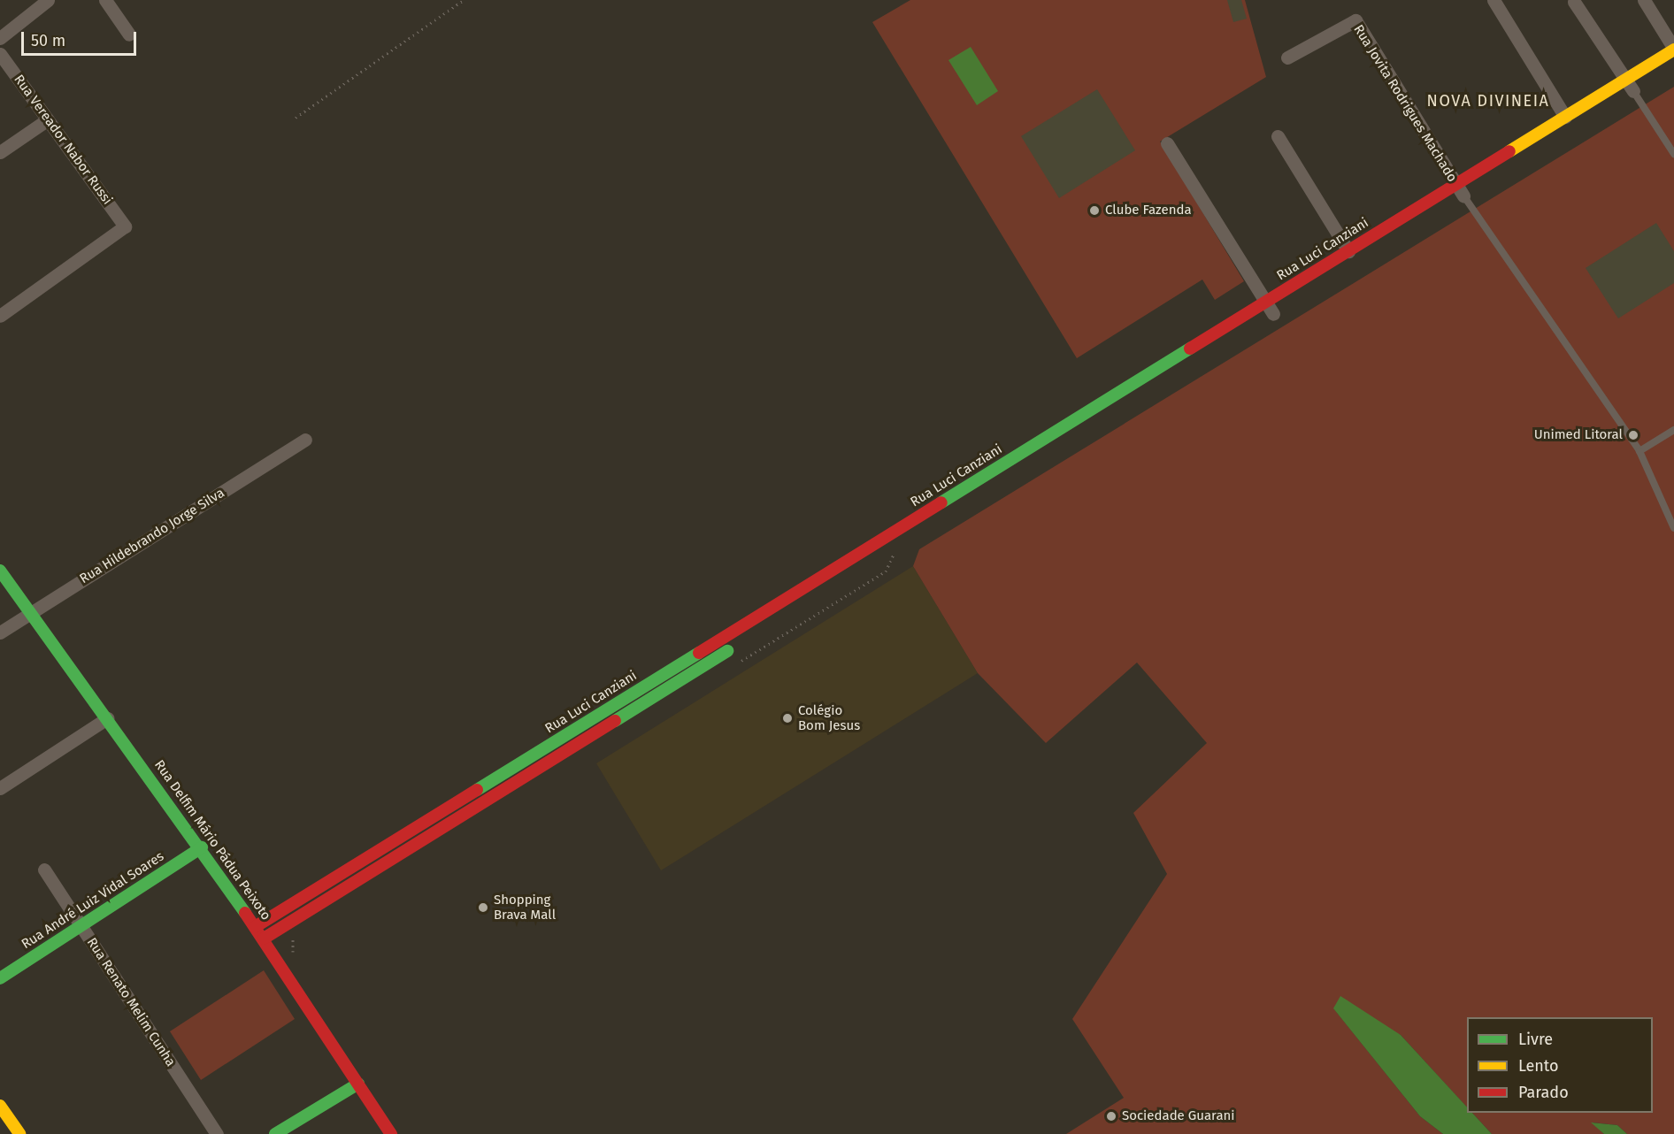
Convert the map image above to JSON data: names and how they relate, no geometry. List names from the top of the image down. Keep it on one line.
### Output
{"streets":{"main road":["Rua Luci Canziani","Rua Delfim Mário Pádua Peixoto","Rua André Luiz Vidal Soares"],"street":["Rua Jovita Rodrigues Machado","Rua Vereador Nabor Russi","Rua Hildebrando Jorge Silva","Rua Renato Melim Cunha"]},"crossings":[["Rua Jovita Rodrigues Machado","Rua Luci Canziani"],["Rua Luci Canziani","Rua Delfim Mário Pádua Peixoto"],["Rua Hildebrando Jorge Silva","Rua Delfim Mário Pádua Peixoto"],["Rua Delfim Mário Pádua Peixoto","Rua André Luiz Vidal Soares"],["Rua André Luiz Vidal Soares","Rua Renato Melim Cunha"]],"districts":["NOVA DIVINEIA"],"places":["Clube Fazenda","Unimed Litoral","Colégio Bom Jesus","Shopping Brava Mall","Sociedade Guarani"],"legend":["Livre","Lento","Parado"],"scale_bar":"50 m"}
